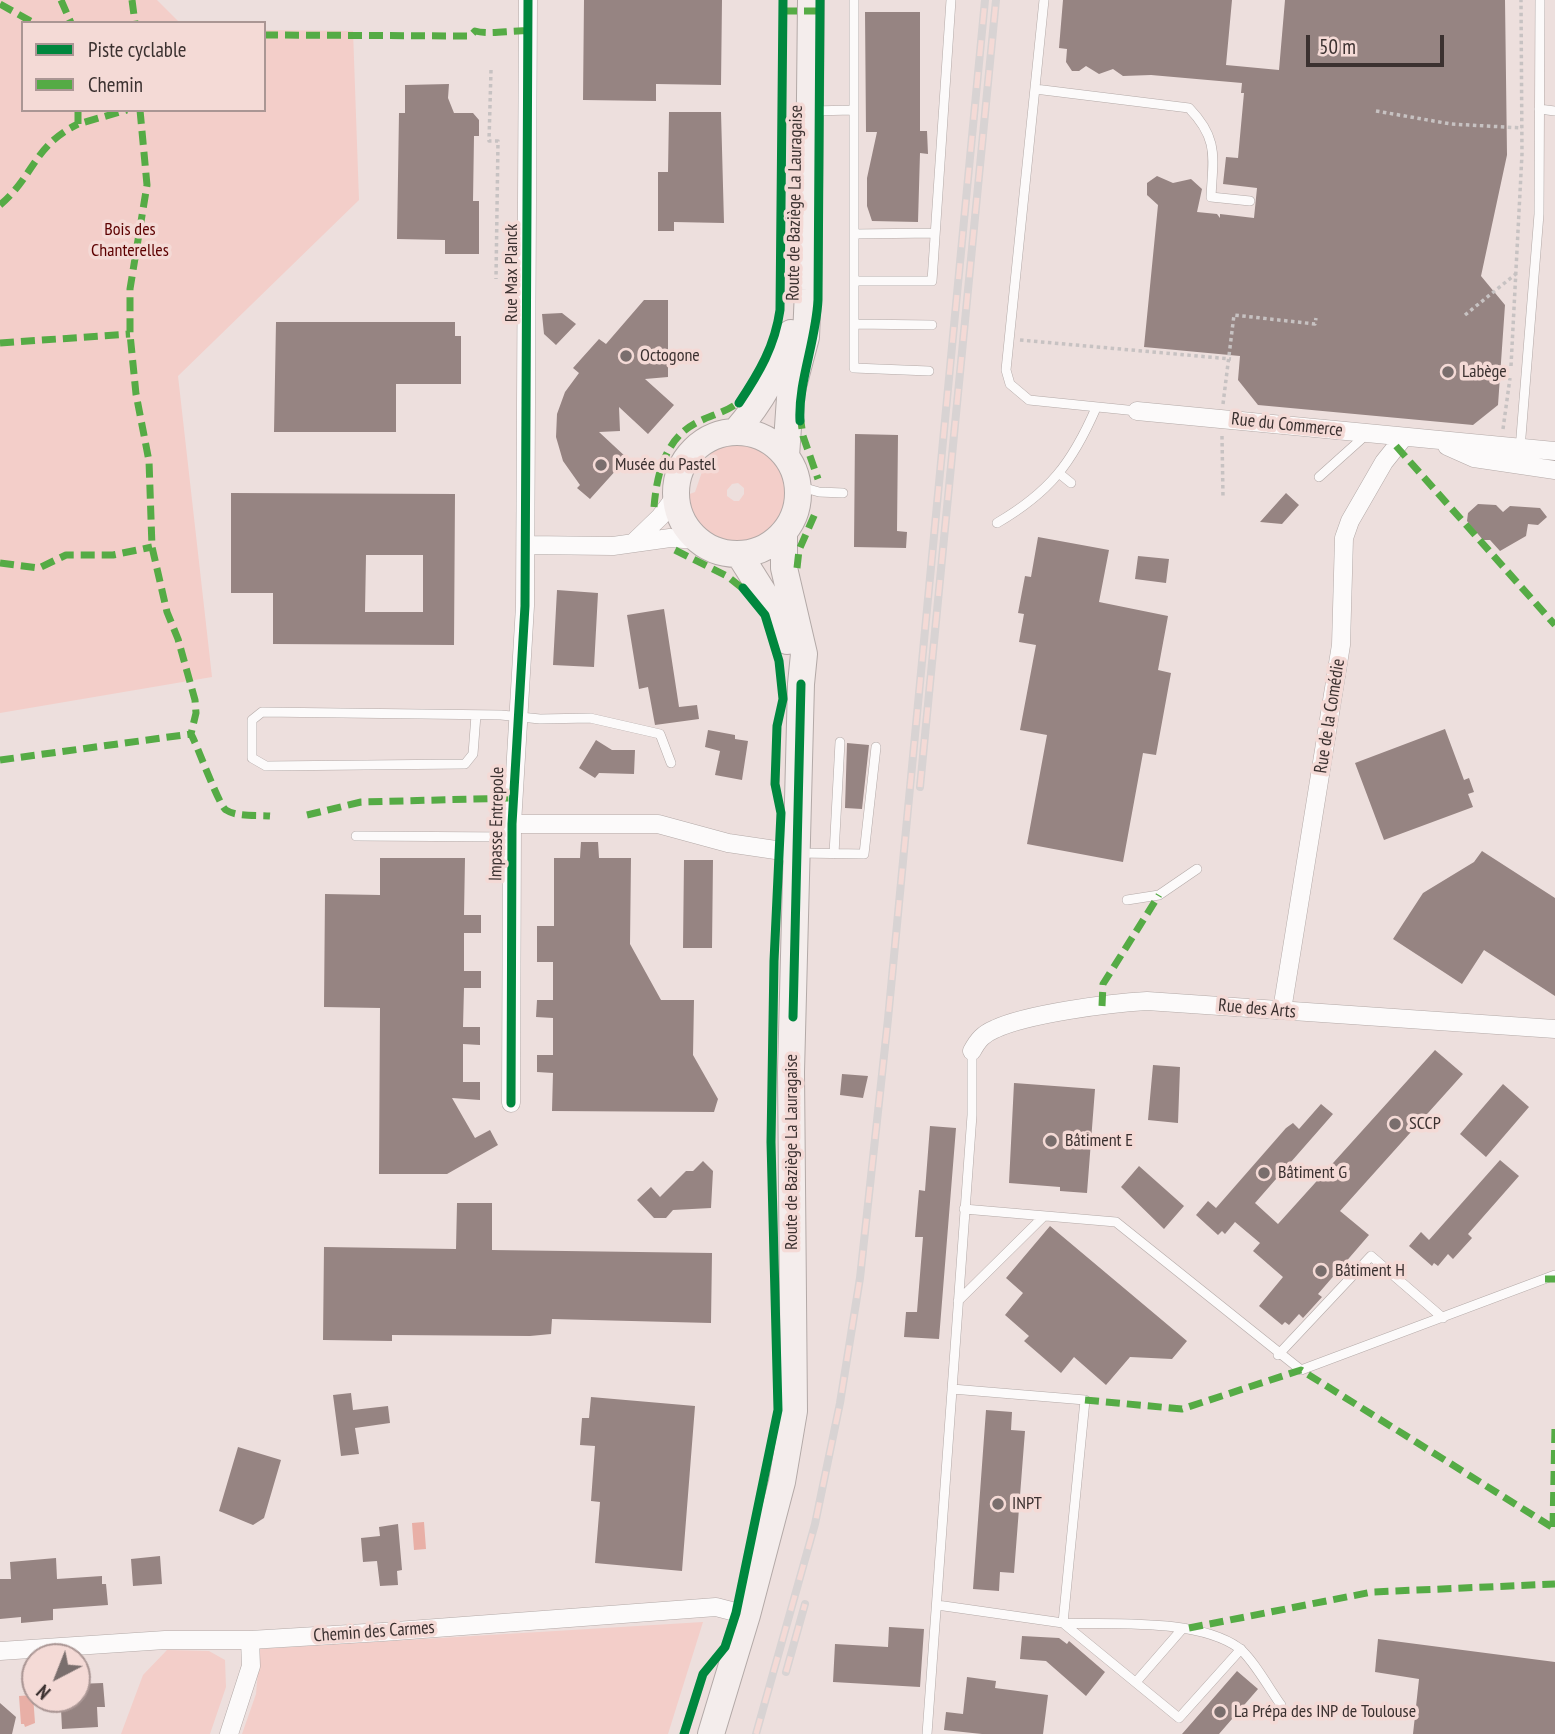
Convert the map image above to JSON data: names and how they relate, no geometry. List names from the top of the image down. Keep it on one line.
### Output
{"streets":{"main road":["Route de Baziège La Lauragaise"],"street":["Rue Max Planck","Rue du Commerce","Rue de la Comédie","Impasse Entrepole","Rue des Arts","Chemin des Carmes"]},"crossings":[["Route de Baziège La Lauragaise","Impasse Entrepole"],["Route de Baziège La Lauragaise","Chemin des Carmes"],["Rue Max Planck","Impasse Entrepole"],["Rue du Commerce","Rue de la Comédie"],["Rue de la Comédie","Rue des Arts"]],"parks":["Bois des Chanterelles"],"places":["Octogone","Labège","Musée du Pastel","SCCP","Bâtiment E","Bâtiment G","Bâtiment H","INPT","La Prépa des INP de Toulouse"],"legend":["Piste cyclable","Chemin"],"scale_bar":"50 m","north":"bottom left"}
